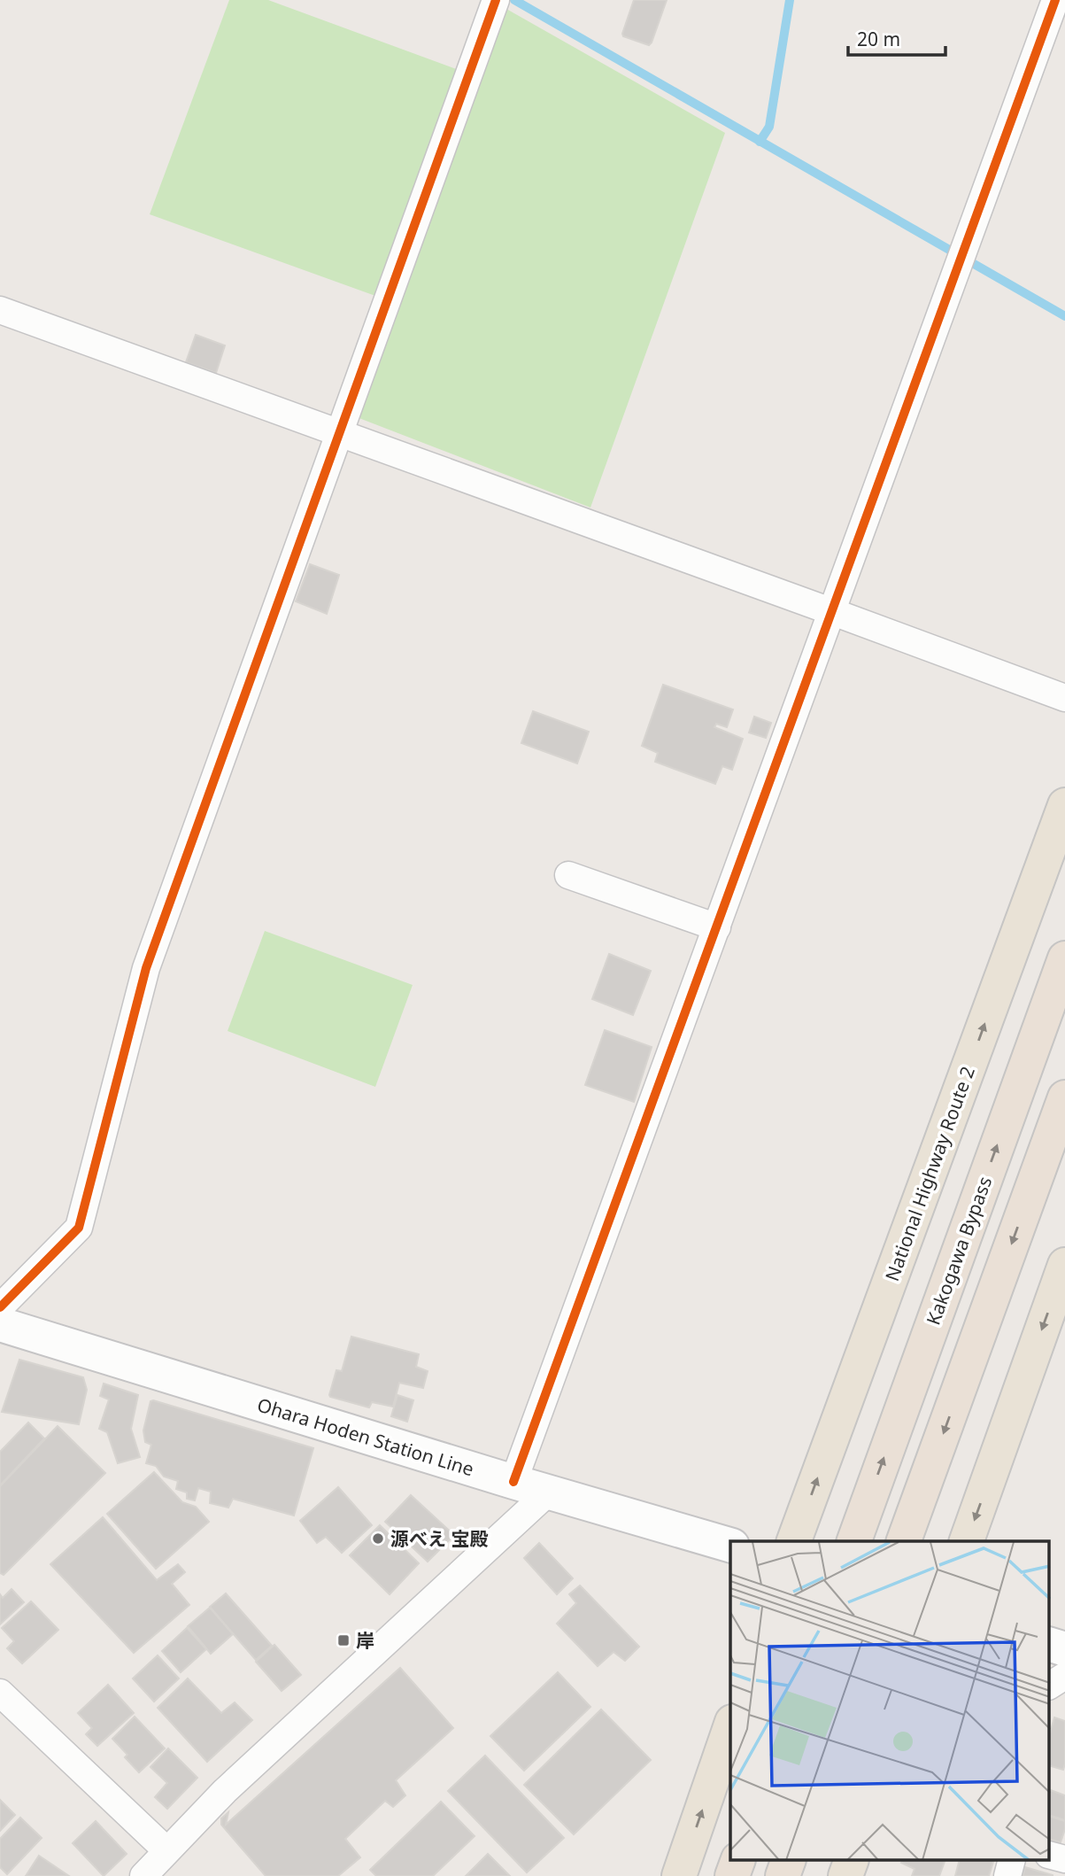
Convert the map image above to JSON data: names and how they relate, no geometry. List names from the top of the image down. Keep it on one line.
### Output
{"streets":{"highway":["National Highway Route 2","Kakogawa Bypass"],"main road":["Ohara Hoden Station Line"]},"places":{"other":["源べえ 宝殿"],"transit":["岸"]},"scale_bar":"20 m"}
